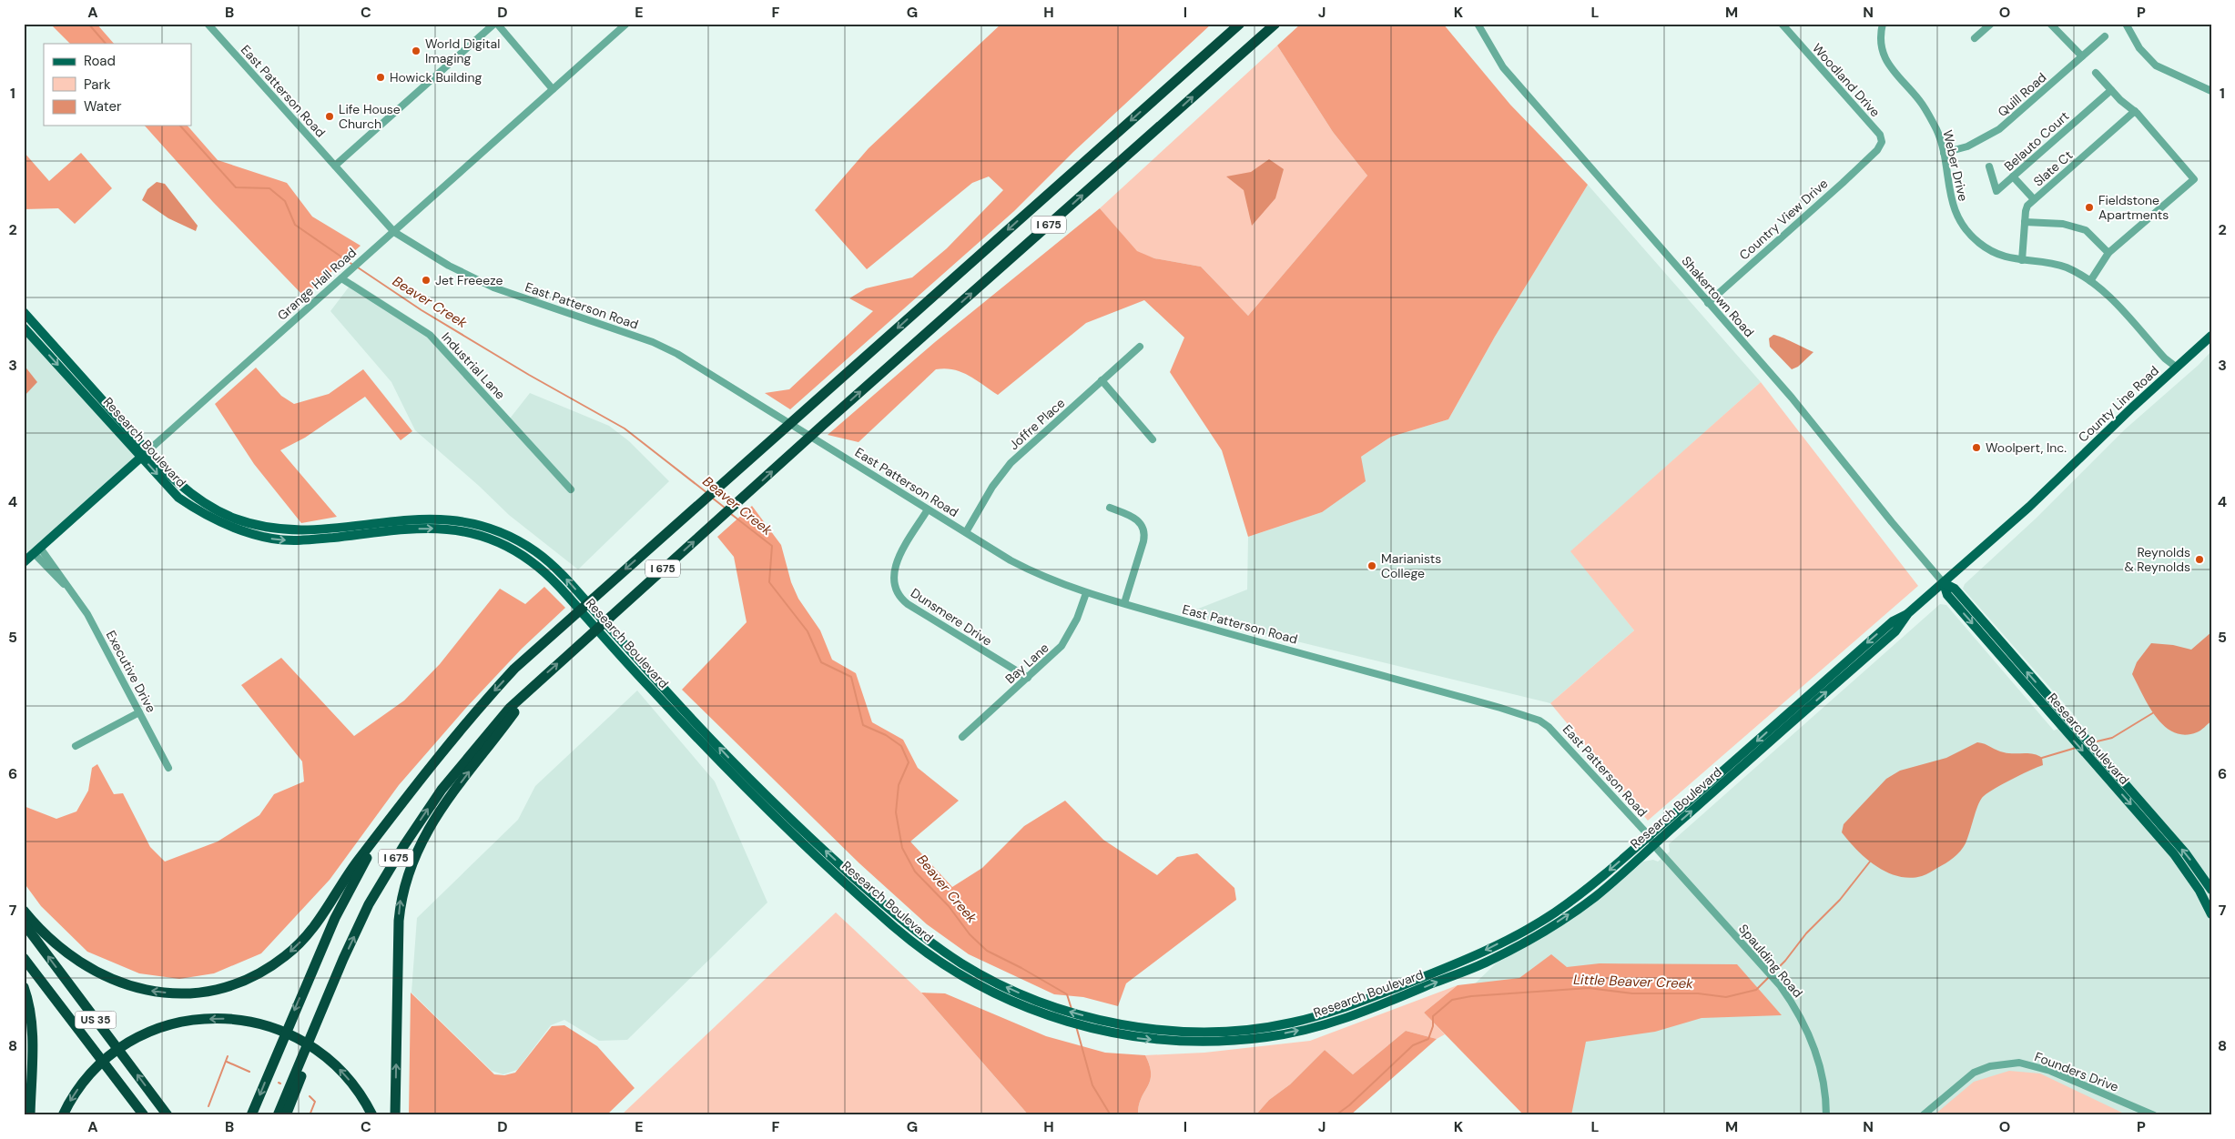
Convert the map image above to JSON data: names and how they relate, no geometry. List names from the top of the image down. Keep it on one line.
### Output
{"streets":{"highway":["I 675","US 35"],"main road":["Grange Hall Road","County Line Road","Research Boulevard"],"street":["Woodland Drive","East Patterson Road","Quill Road","Belauto Court","Weber Drive","Slate Ct","Country View Drive","Shakertown Road","Industrial Lane","Joffre Place","Dunsmere Drive","Bay Lane","Executive Drive","Spaulding Road","Founders Drive"]},"crossings":[["Woodland Drive","Country View Drive"],["East Patterson Road","Grange Hall Road"],["East Patterson Road","Joffre Place"],["East Patterson Road","Research Boulevard"],["East Patterson Road","Dunsmere Drive"],["East Patterson Road","Bay Lane"],["East Patterson Road","Spaulding Road"],["Quill Road","Weber Drive"],["Weber Drive","Slate Ct"],["Weber Drive","County Line Road"],["Country View Drive","Shakertown Road"],["Grange Hall Road","Industrial Lane"],["Grange Hall Road","Research Boulevard"],["Grange Hall Road","Executive Drive"],["Shakertown Road","County Line Road"],["Shakertown Road","Research Boulevard"],["County Line Road","Research Boulevard"],["Research Boulevard","Spaulding Road"],["Dunsmere Drive","Bay Lane"]],"water":["Beaver Creek","Little Beaver Creek"],"places":["World Digital Imaging","Howick Building","Life House Church","Fieldstone Apartments","Jet Freeeze","Woolpert, Inc.","Reynolds & Reynolds","Marianists College"],"legend":["Road","Park","Water"],"grid":{"columns":["A","B","C","D","E","F","G","H","I","J","K","L","M","N","O","P"],"rows":["1","2","3","4","5","6","7","8"]}}
